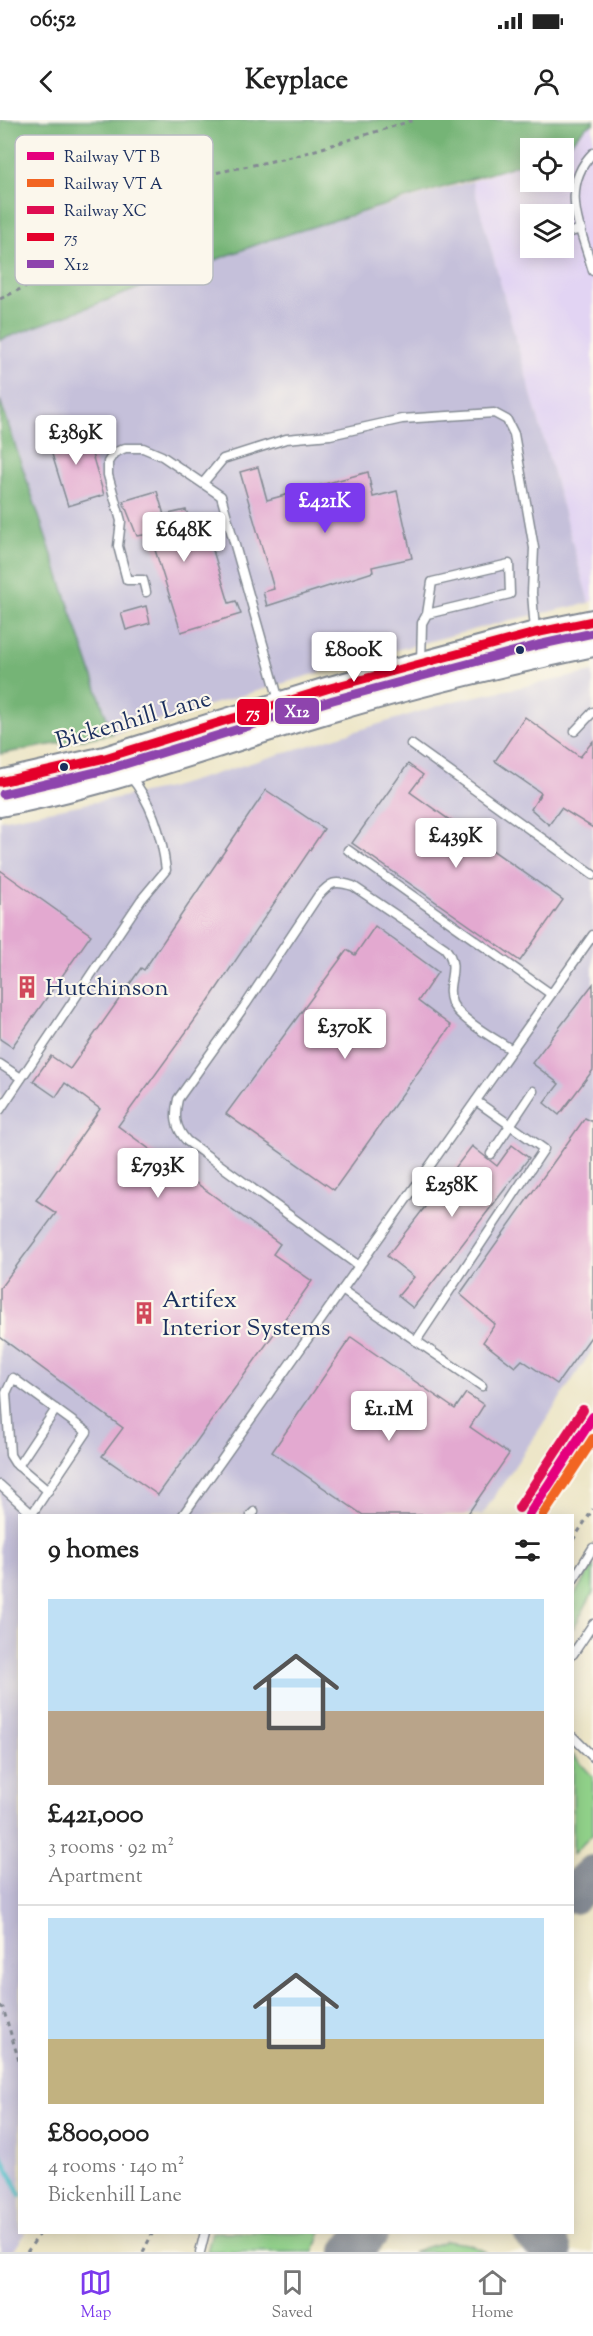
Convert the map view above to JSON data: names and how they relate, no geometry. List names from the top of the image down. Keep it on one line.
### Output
{"streets":{"main road":["Bickenhill Lane"]},"places":{"building":["Hutchinson","Artifex Interior Systems"]},"lines":["transit line 75","transit line X12","rail line XC"],"legend":["Railway VT B","Railway VT A","Railway XC","75","X12"],"page":{"status":"06:52","header":"Keyplace","price":["£389K","£421K","£648K","£800K","£439K","£370K","£793K","£258K","£1.1M"],"heading":"9 homes","list":[{"name":"£421,000","note":"3 rooms · 92 m² · Apartment"},{"name":"£800,000","note":"4 rooms · 140 m² · Bickenhill Lane"}],"tabs":["Map","Saved","Home"]}}
